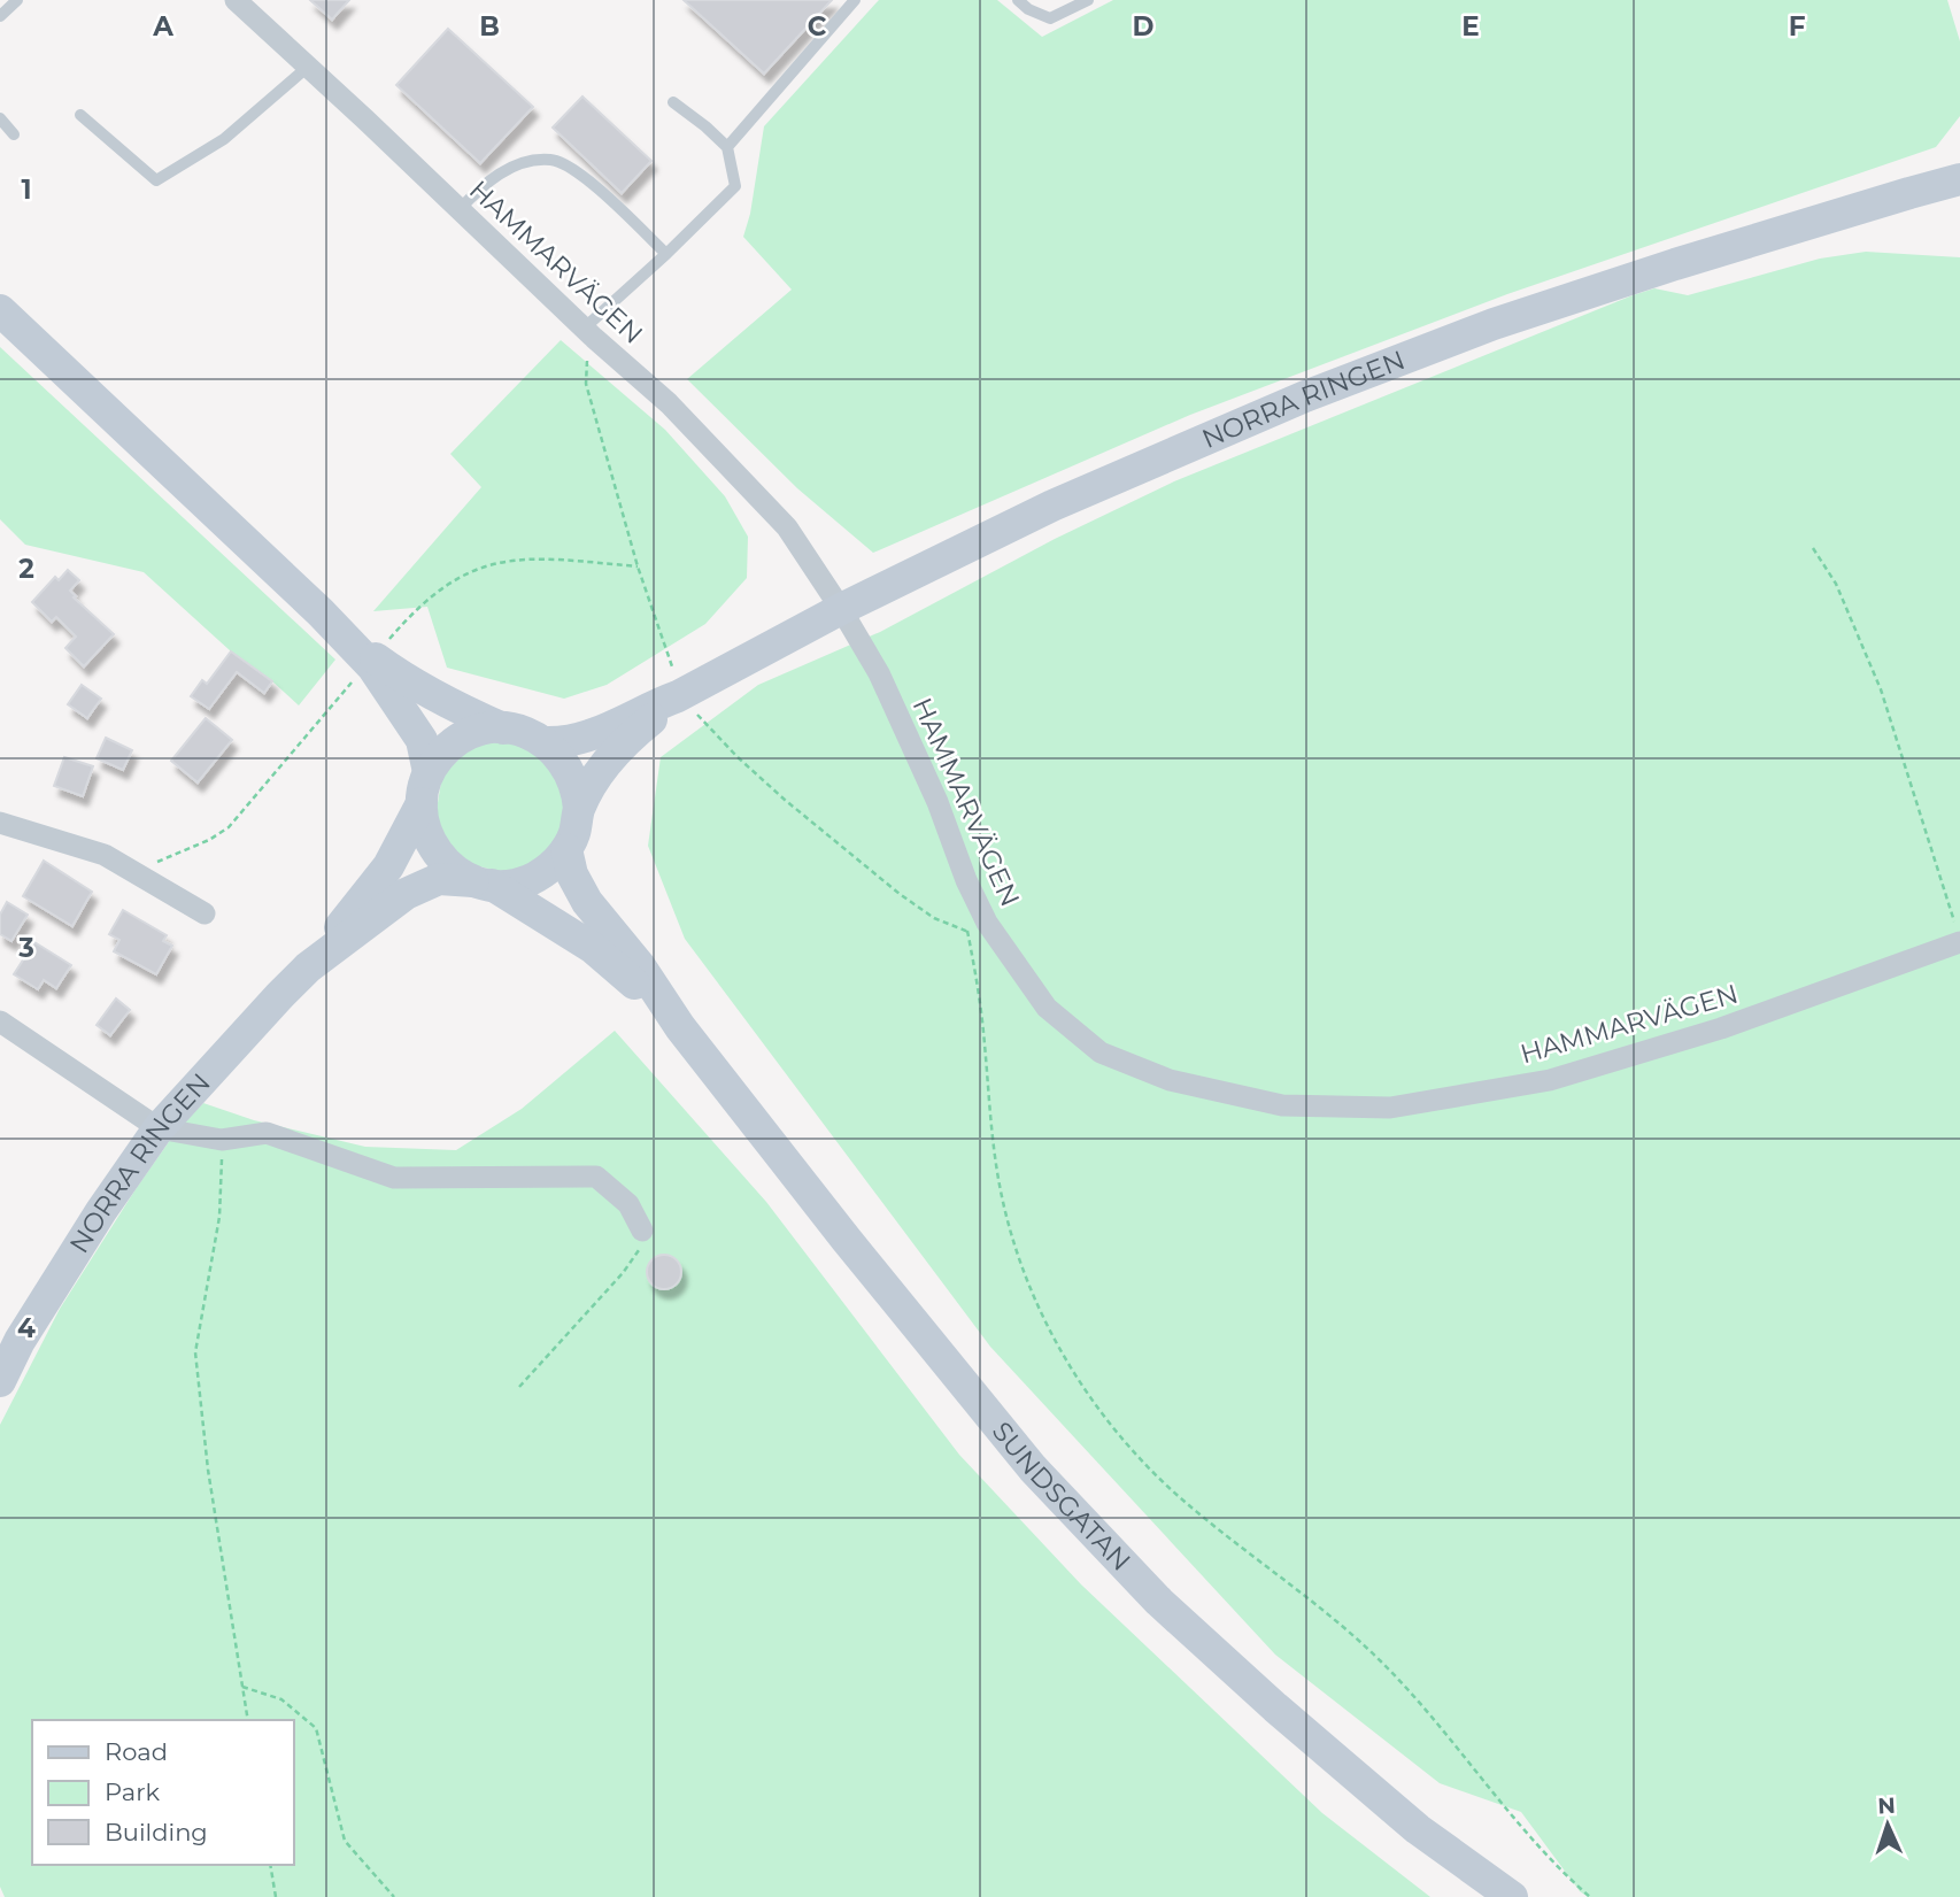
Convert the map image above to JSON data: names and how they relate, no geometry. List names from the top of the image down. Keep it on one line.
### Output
{"streets":{"main road":["NORRA RINGEN","SUNDSGATAN"],"street":["HAMMARVÄGEN"]},"crossings":[["HAMMARVÄGEN","NORRA RINGEN"],["NORRA RINGEN","SUNDSGATAN"]],"legend":["Road","Park","Building"],"north":"top","grid":{"columns":["A","B","C","D","E","F"],"rows":["1","2","3","4"]}}
